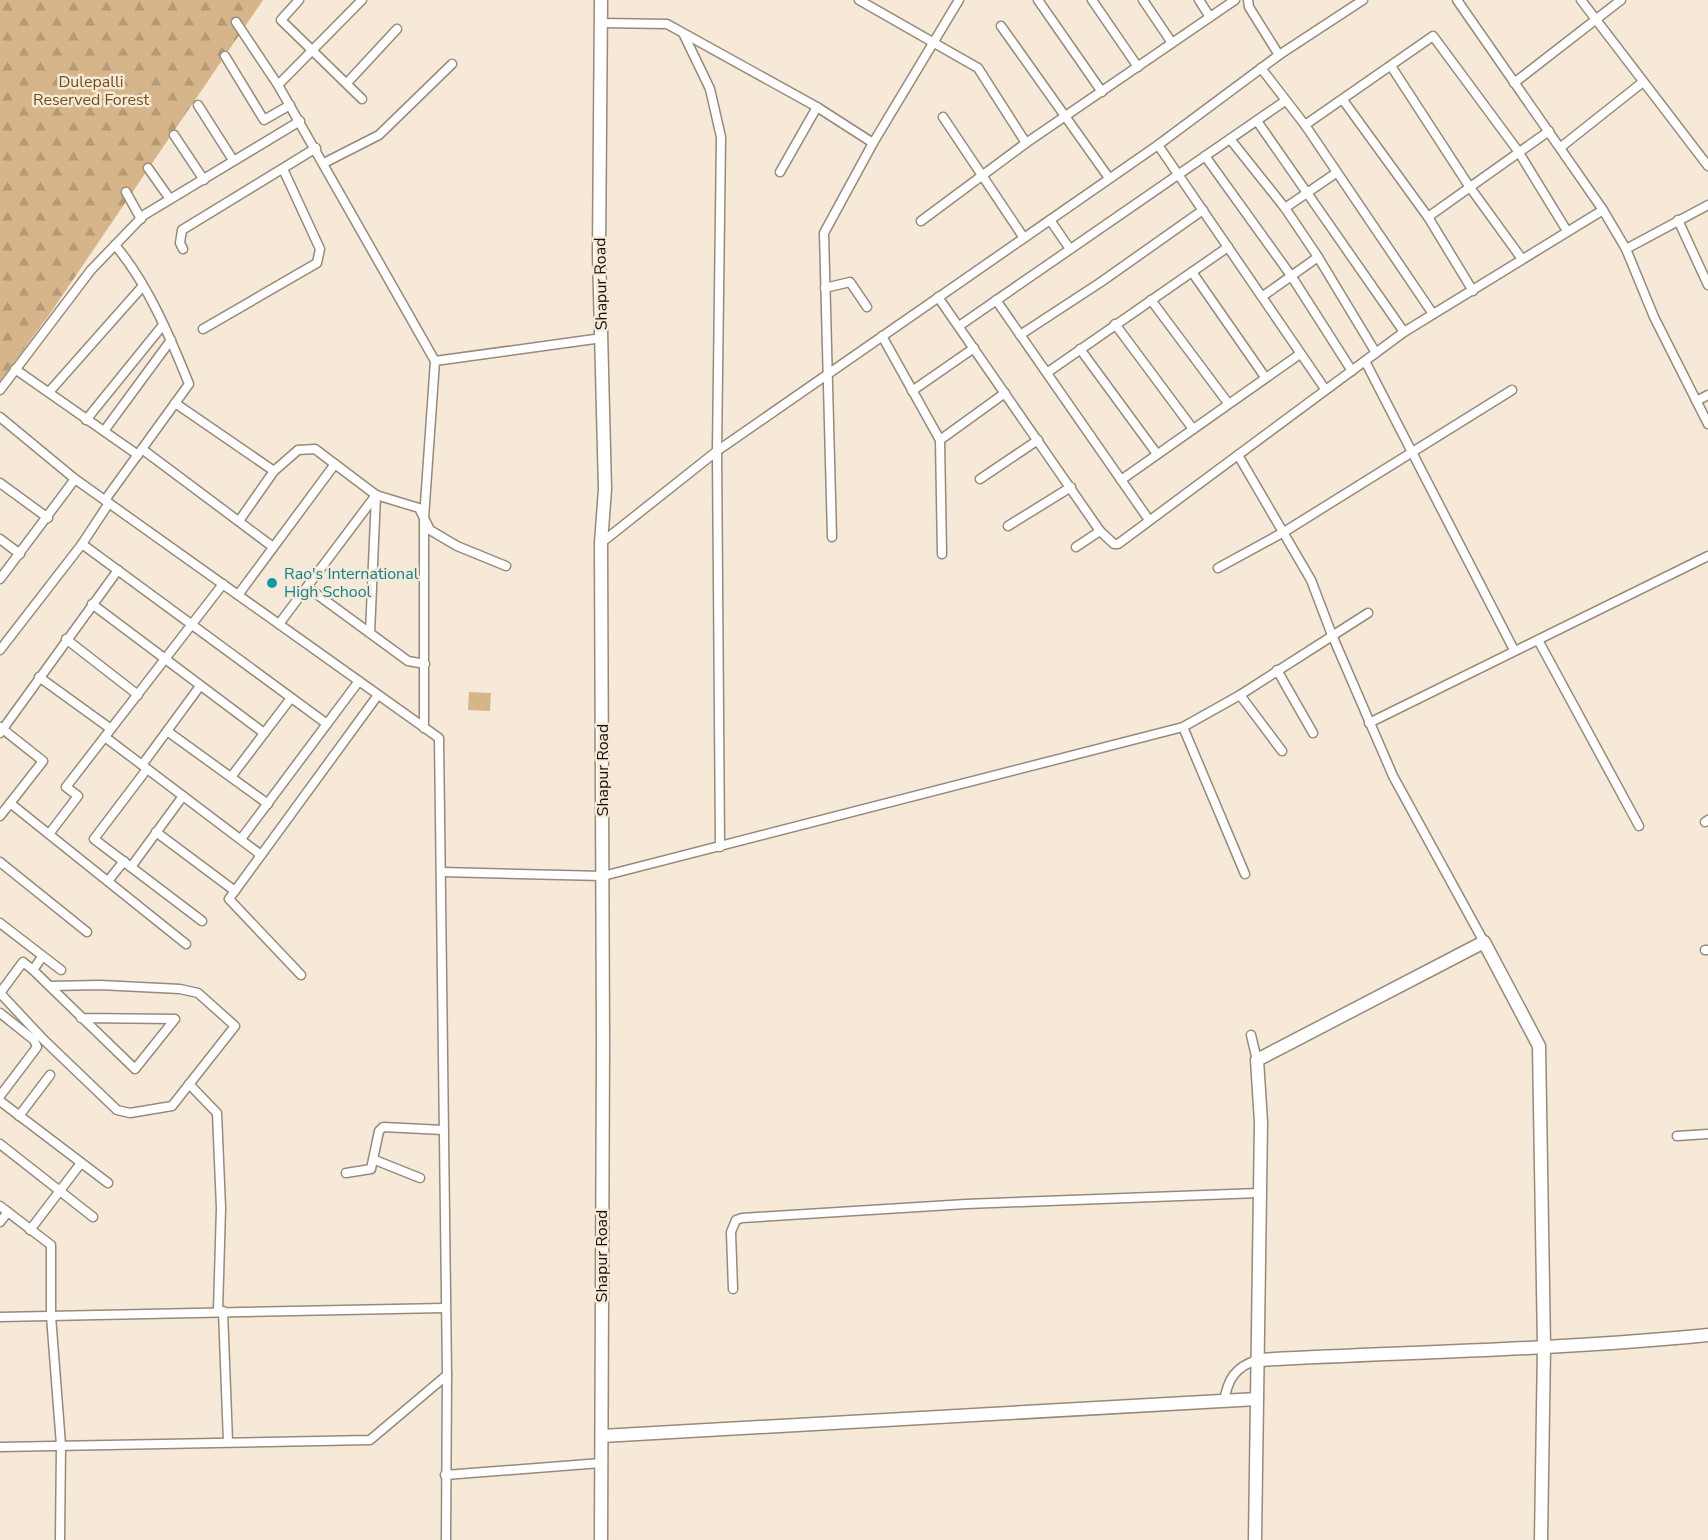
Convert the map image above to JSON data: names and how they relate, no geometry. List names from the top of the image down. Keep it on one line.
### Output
{"streets":{"street":["Shapur Road"]},"parks":["Dulepalli Reserved Forest"],"places":["Rao's International High School"]}
